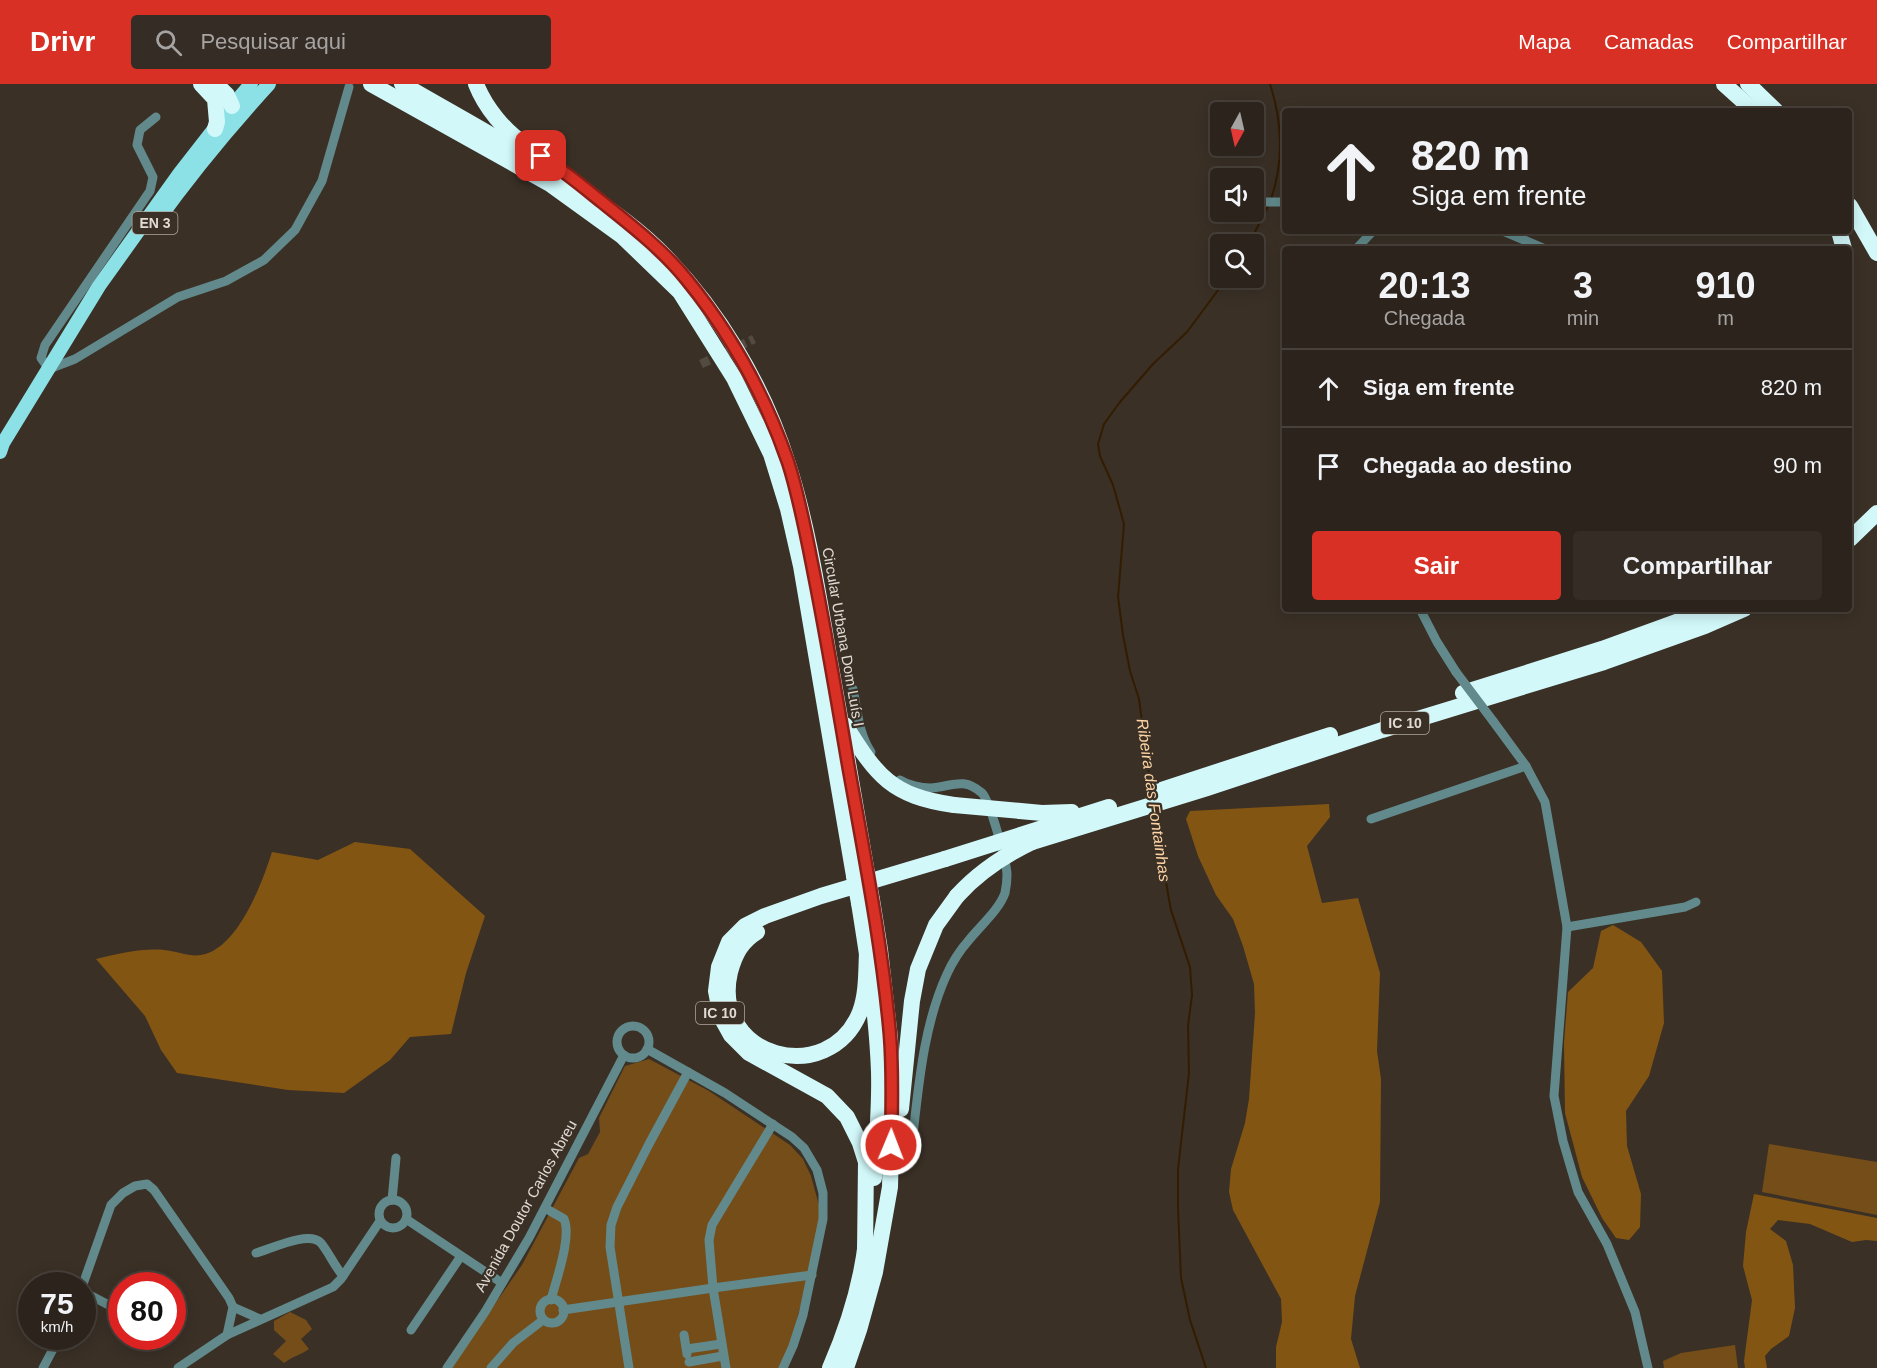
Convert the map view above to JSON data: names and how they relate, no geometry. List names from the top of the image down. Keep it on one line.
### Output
{"streets":{"highway":["Circular Urbana Dom Luís I","IC 10"],"main road":["EN 3"],"street":["Avenida Doutor Carlos Abreu"]},"crossings":[["Circular Urbana Dom Luís I","IC 10"]],"water":["Ribeira das Fontainhas"],"north":"bottom","page":{"header":"Drivr","search":"Pesquisar aqui","nav":["Mapa","Camadas","Compartilhar"],"turn":["820 m","Siga em frente"],"eta":["20:13","Chegada","3","min","910","m"],"list":[{"name":"Siga em frente","value":"820 m"},{"name":"Chegada ao destino","value":"90 m"}],"buttons":["Sair","Compartilhar"],"speed":"75 km/h","limit":"80"}}
